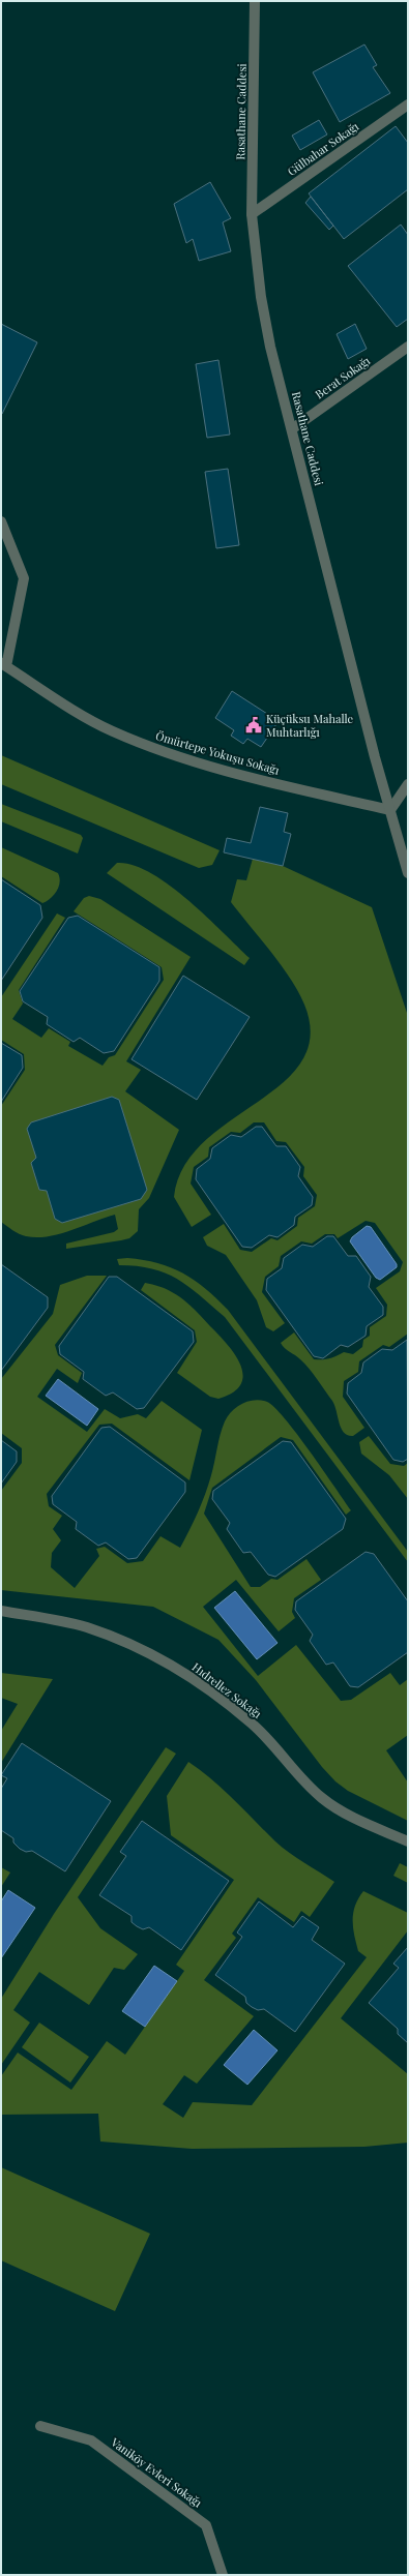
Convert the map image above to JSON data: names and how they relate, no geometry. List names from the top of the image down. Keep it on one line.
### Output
{"streets":{"street":["Rasathane Caddesi","Gülbahar Sokağı","Berat Sokağı","Ömürtepe Yokuşu Sokağı","Hıdrellez Sokağı","Vaniköy Evleri Sokağı"]},"crossings":[["Rasathane Caddesi","Gülbahar Sokağı"],["Rasathane Caddesi","Berat Sokağı"],["Rasathane Caddesi","Ömürtepe Yokuşu Sokağı"]],"places":{"public building":["Küçüksu Mahalle Muhtarlığı"]}}
